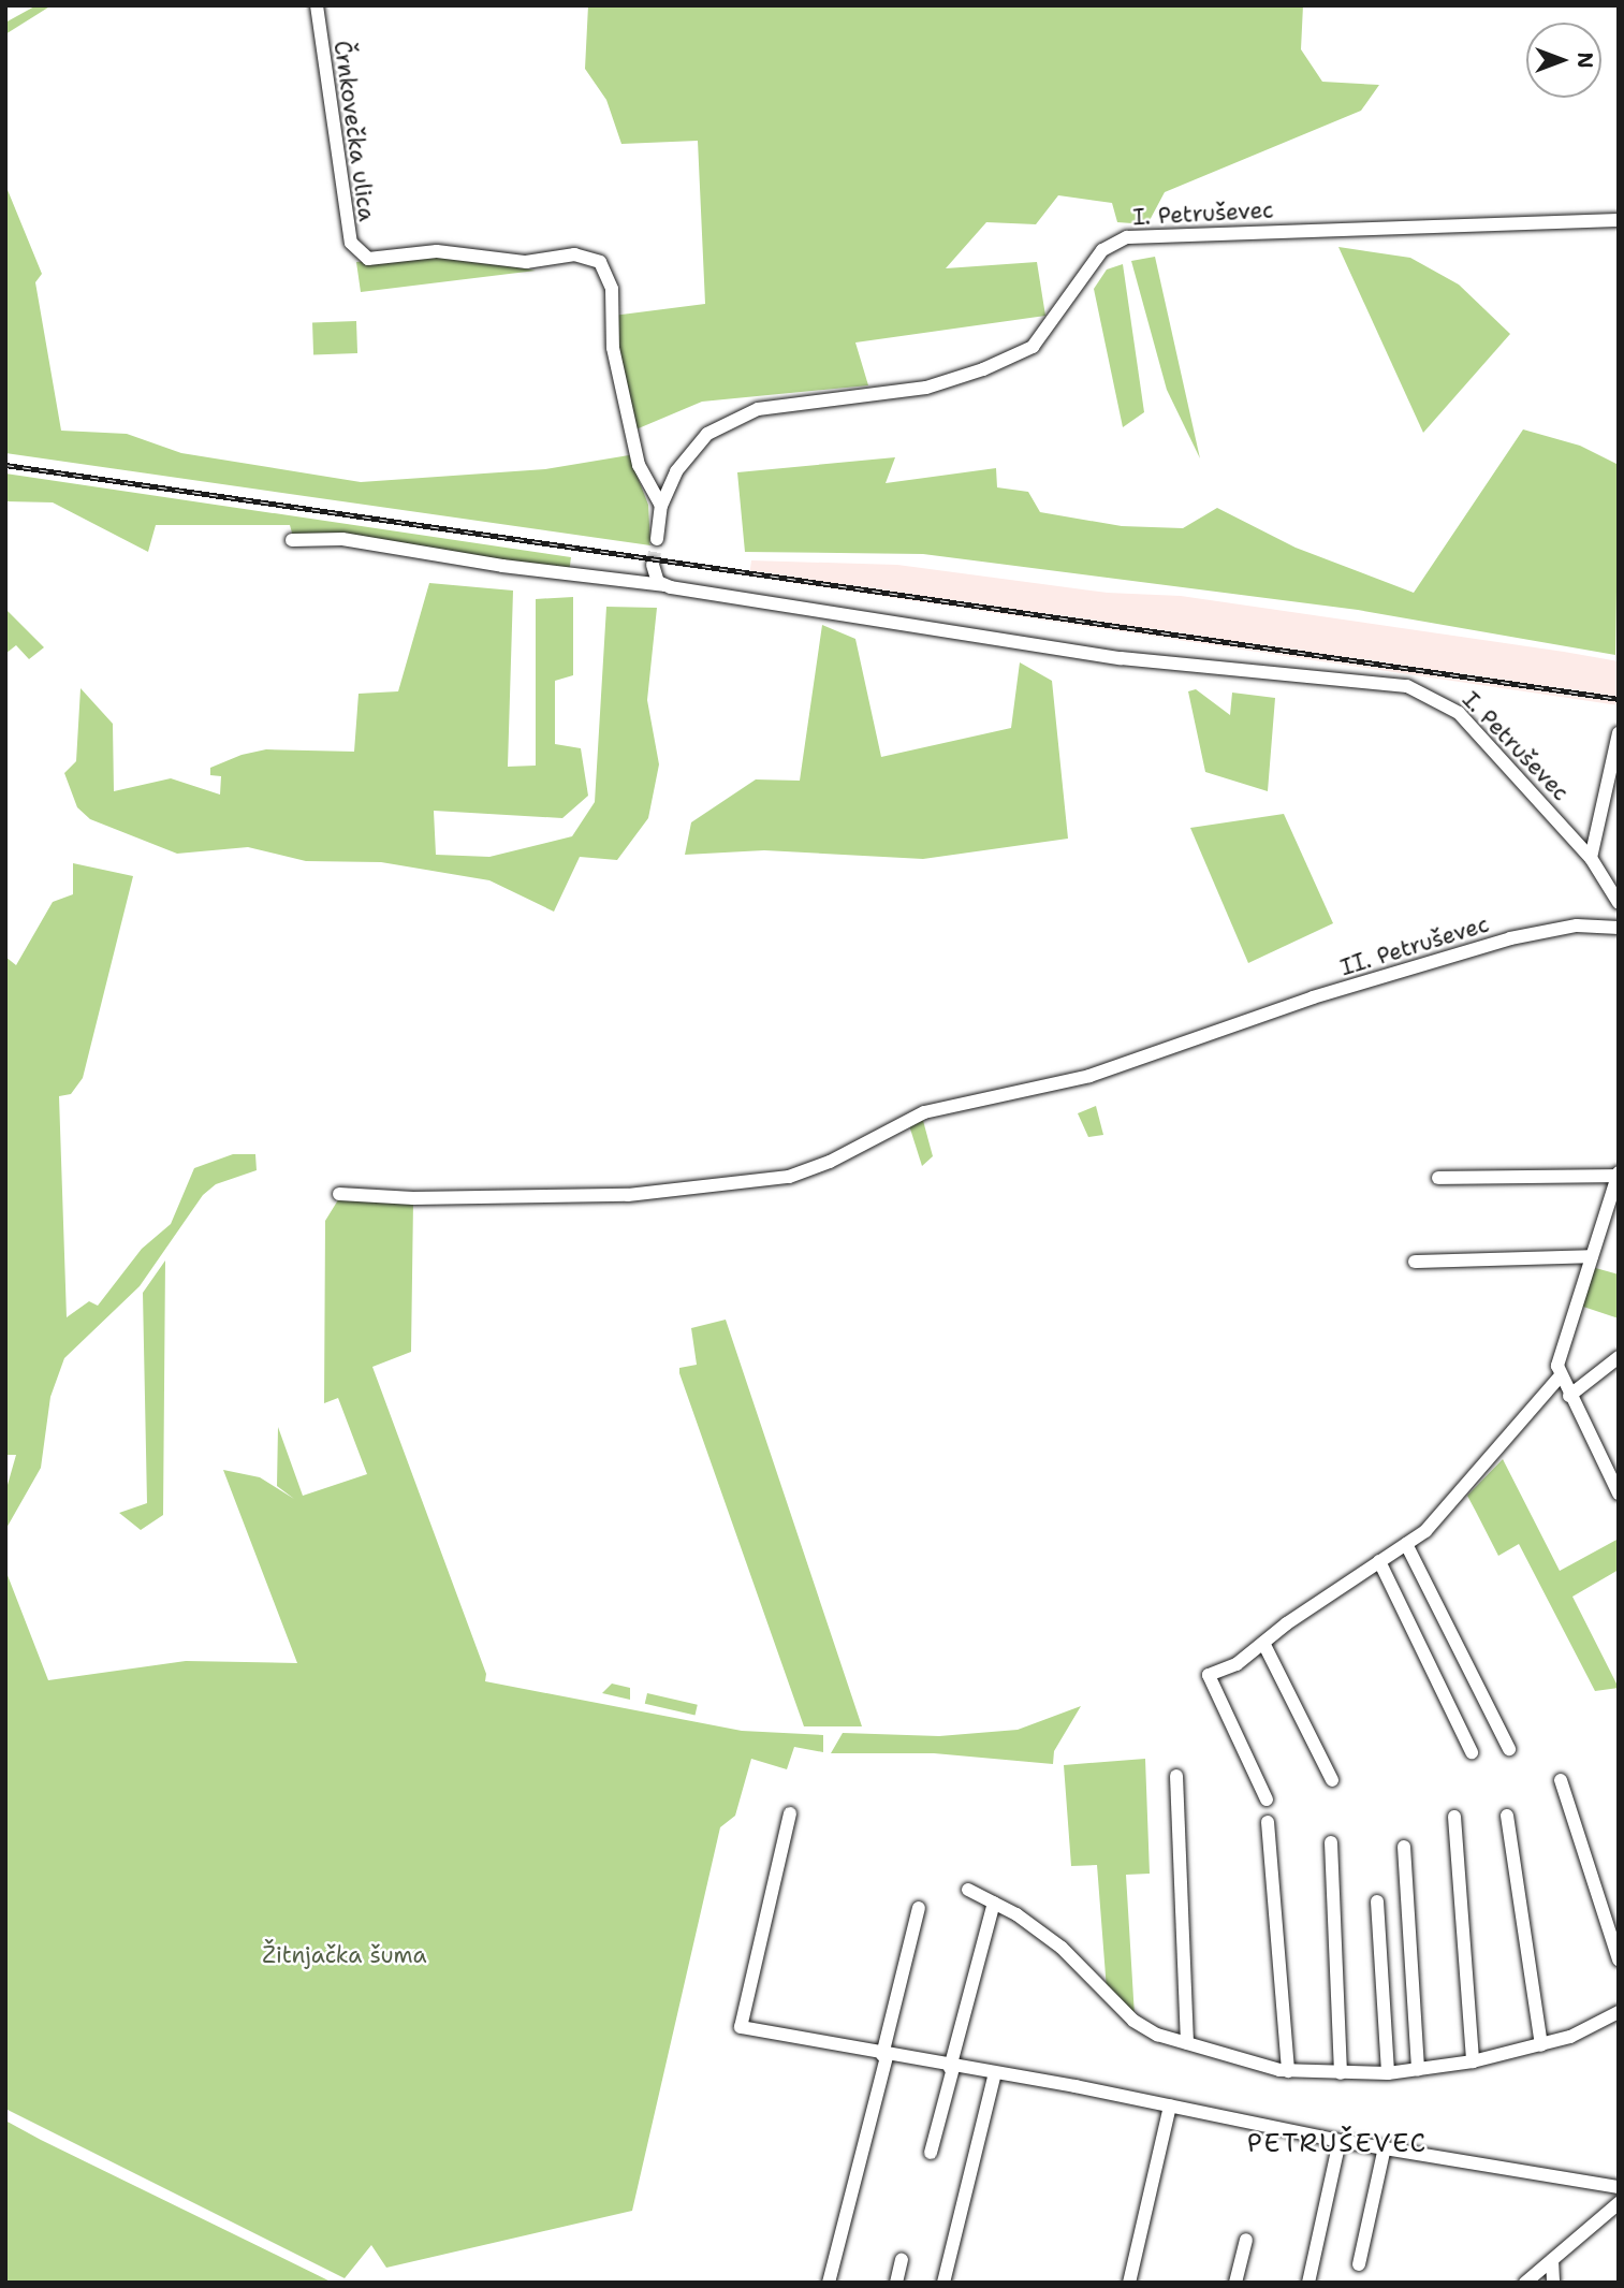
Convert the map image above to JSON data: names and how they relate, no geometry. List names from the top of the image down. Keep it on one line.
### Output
{"streets":{"street":["Črnkovečka ulica","I. Petruševec","II. Petruševec"]},"crossings":[["Črnkovečka ulica","I. Petruševec"]],"districts":["PETRUŠEVEC"],"parks":["Žitnjačka šuma"],"north":"right"}
